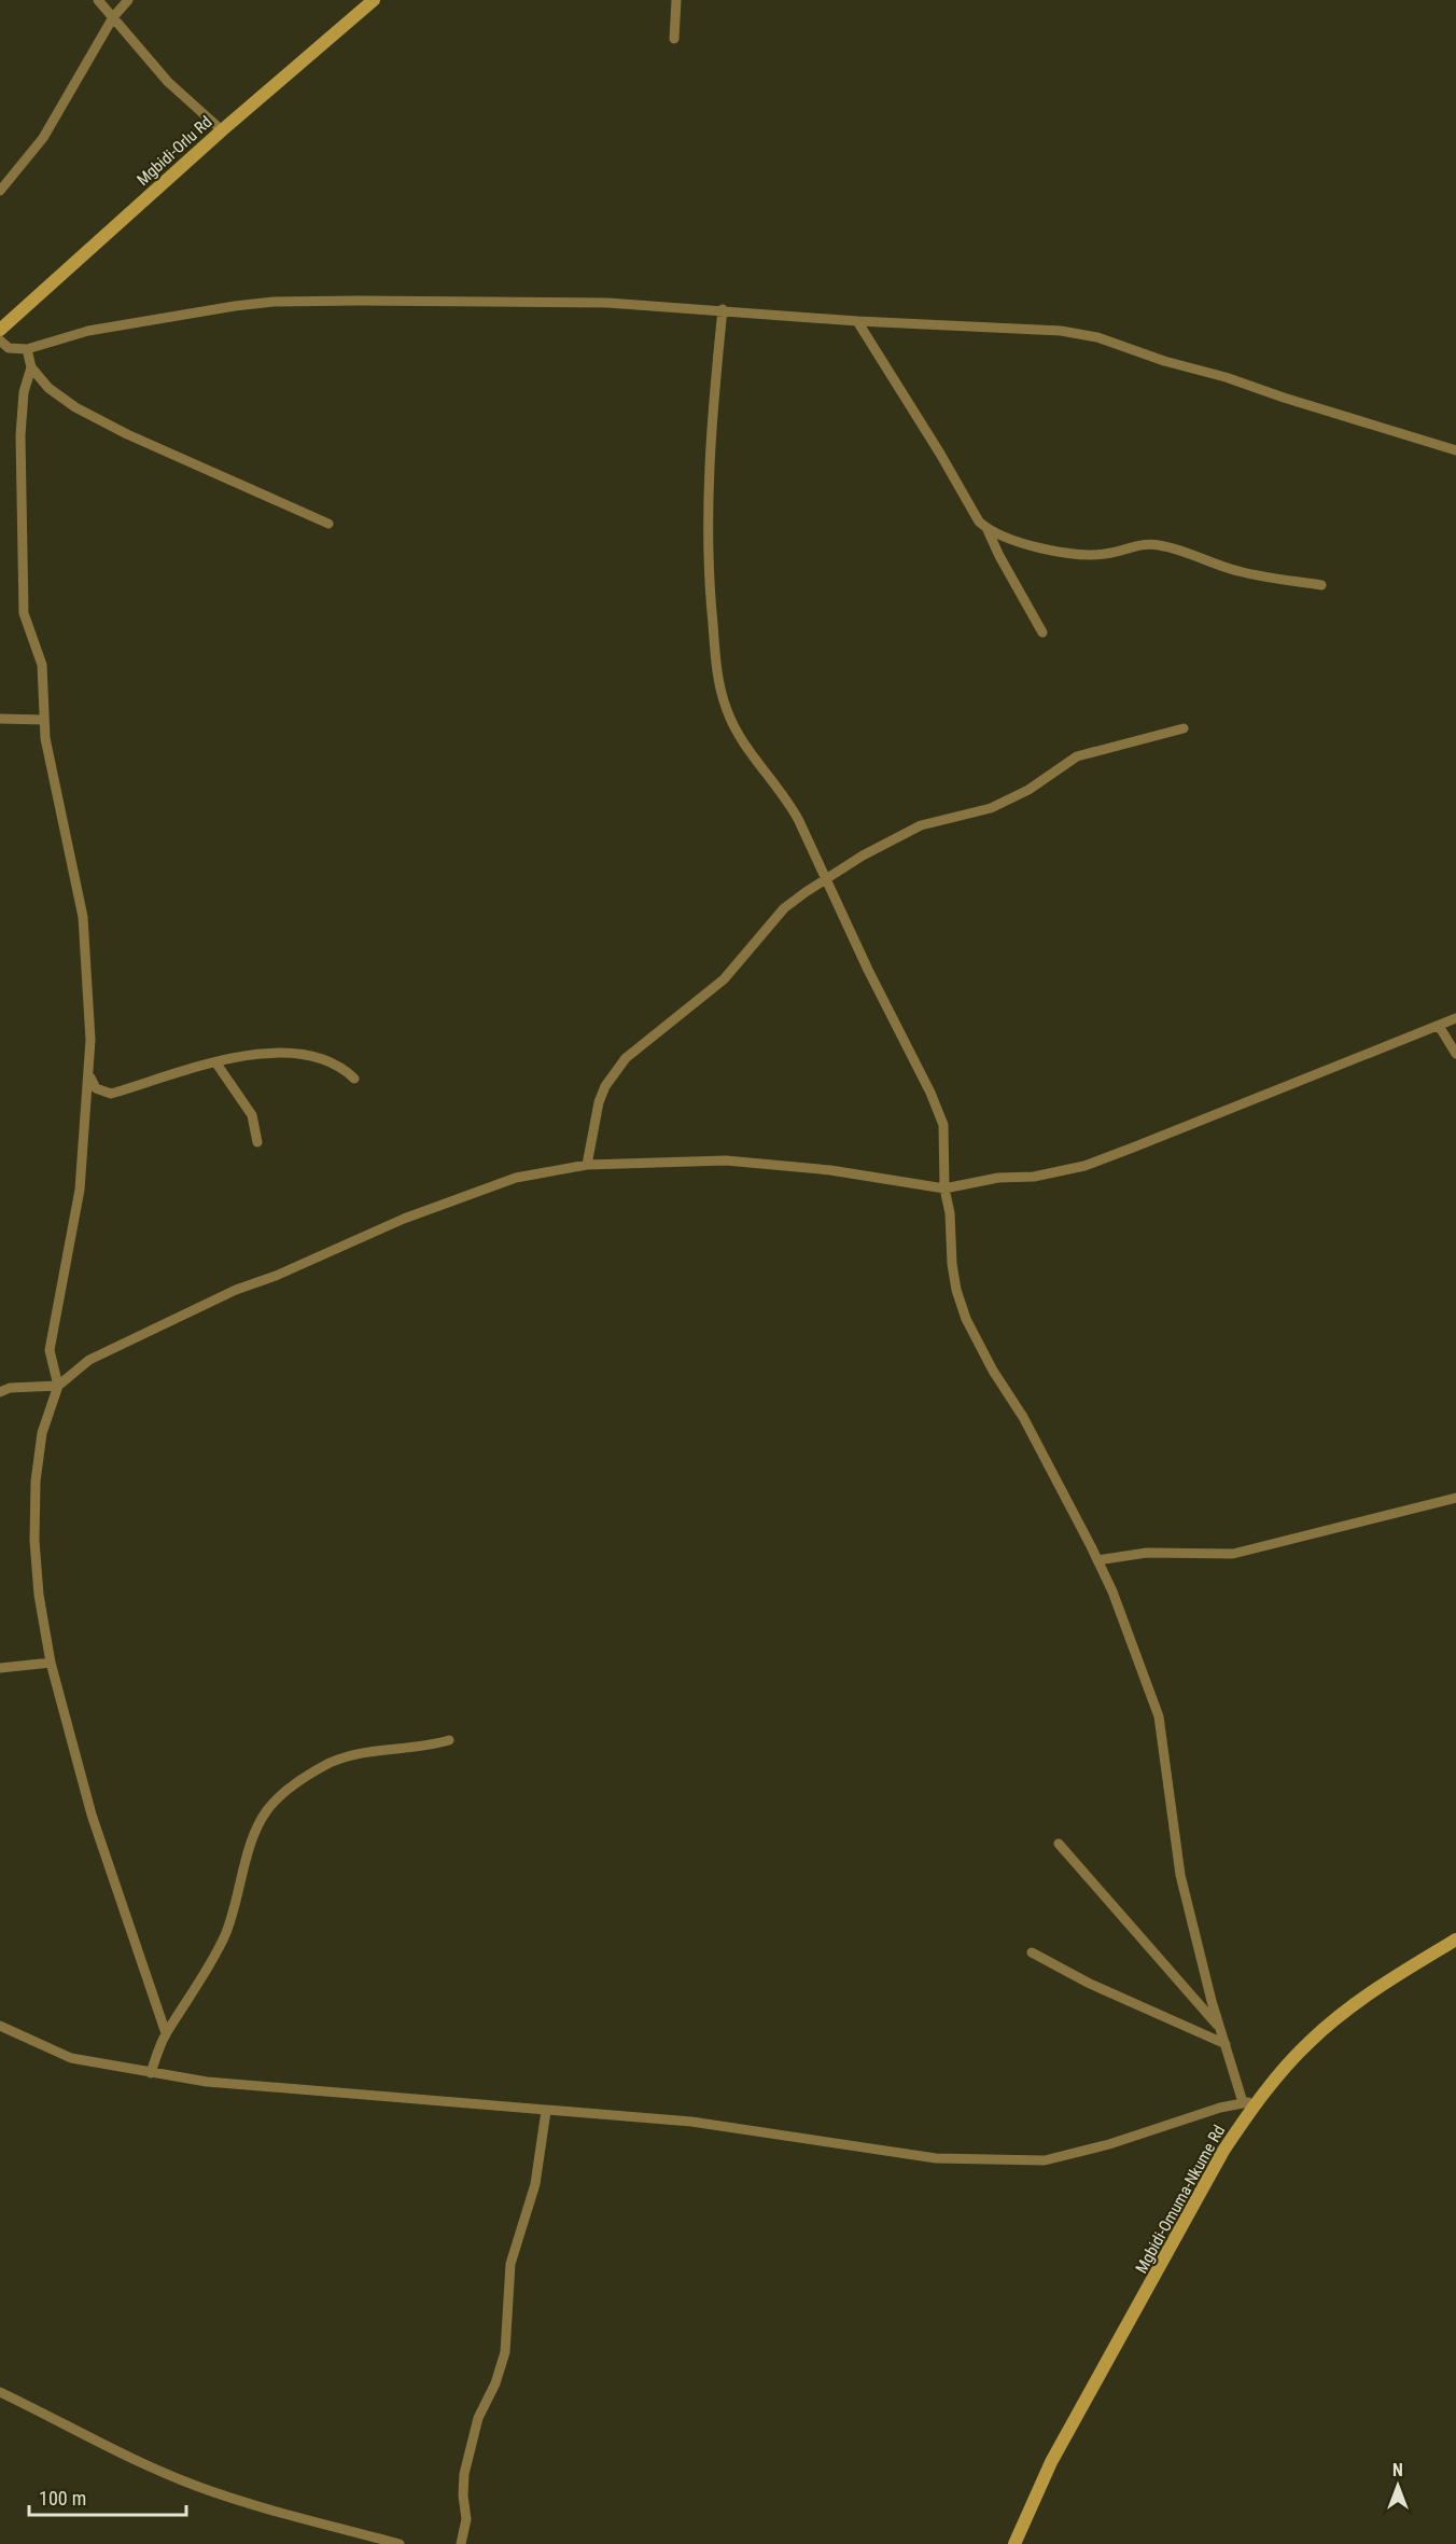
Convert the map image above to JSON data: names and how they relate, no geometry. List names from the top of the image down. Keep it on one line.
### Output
{"streets":{"street":["Mgbidi-Orlu Rd","Mgbidi-Omuma-Nkume Rd"]},"scale_bar":"100 m","north":"top"}
